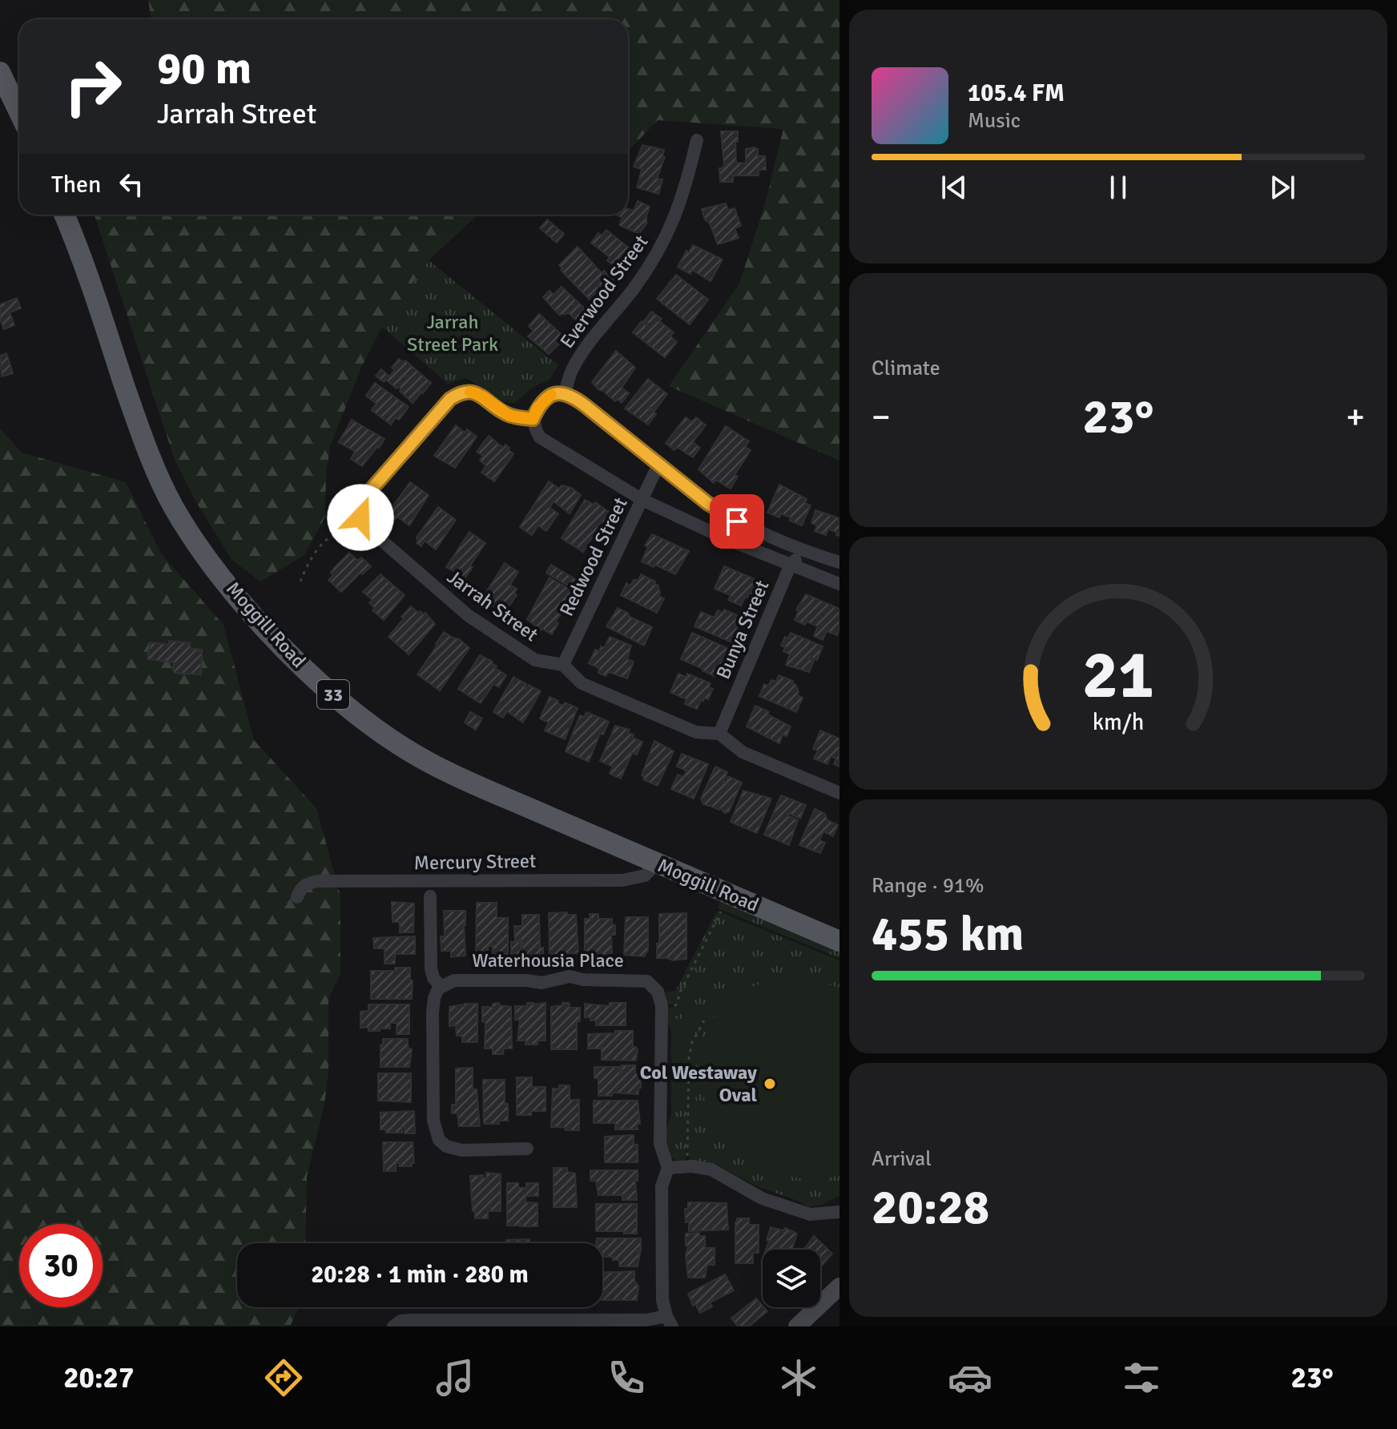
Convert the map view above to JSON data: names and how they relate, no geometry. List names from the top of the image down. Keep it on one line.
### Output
{"streets":{"main road":["Moggill Road","33"],"street":["Everwood Street","Redwood Street","Jarrah Street","Bunya Street","Mercury Street","Waterhousia Place"]},"crossings":[["Redwood Street","Jarrah Street"],["Jarrah Street","Bunya Street"],["Moggill Road","Mercury Street"]],"parks":["Jarrah Street Park"],"places":["Col Westaway Oval"],"page":{"turn":["90 m","Jarrah Street"],"song":["105.4 FM","Music"],"then":"Then","tile":["Climate",["Range · 91%","455 km"],["Arrival","20:28"]],"heat":["−","23°","+"],"limit":"30","trip":"20:28 · 1 min · 280 m","tabs":["20:27","23°"],"gauge":["21","km/h"]}}
